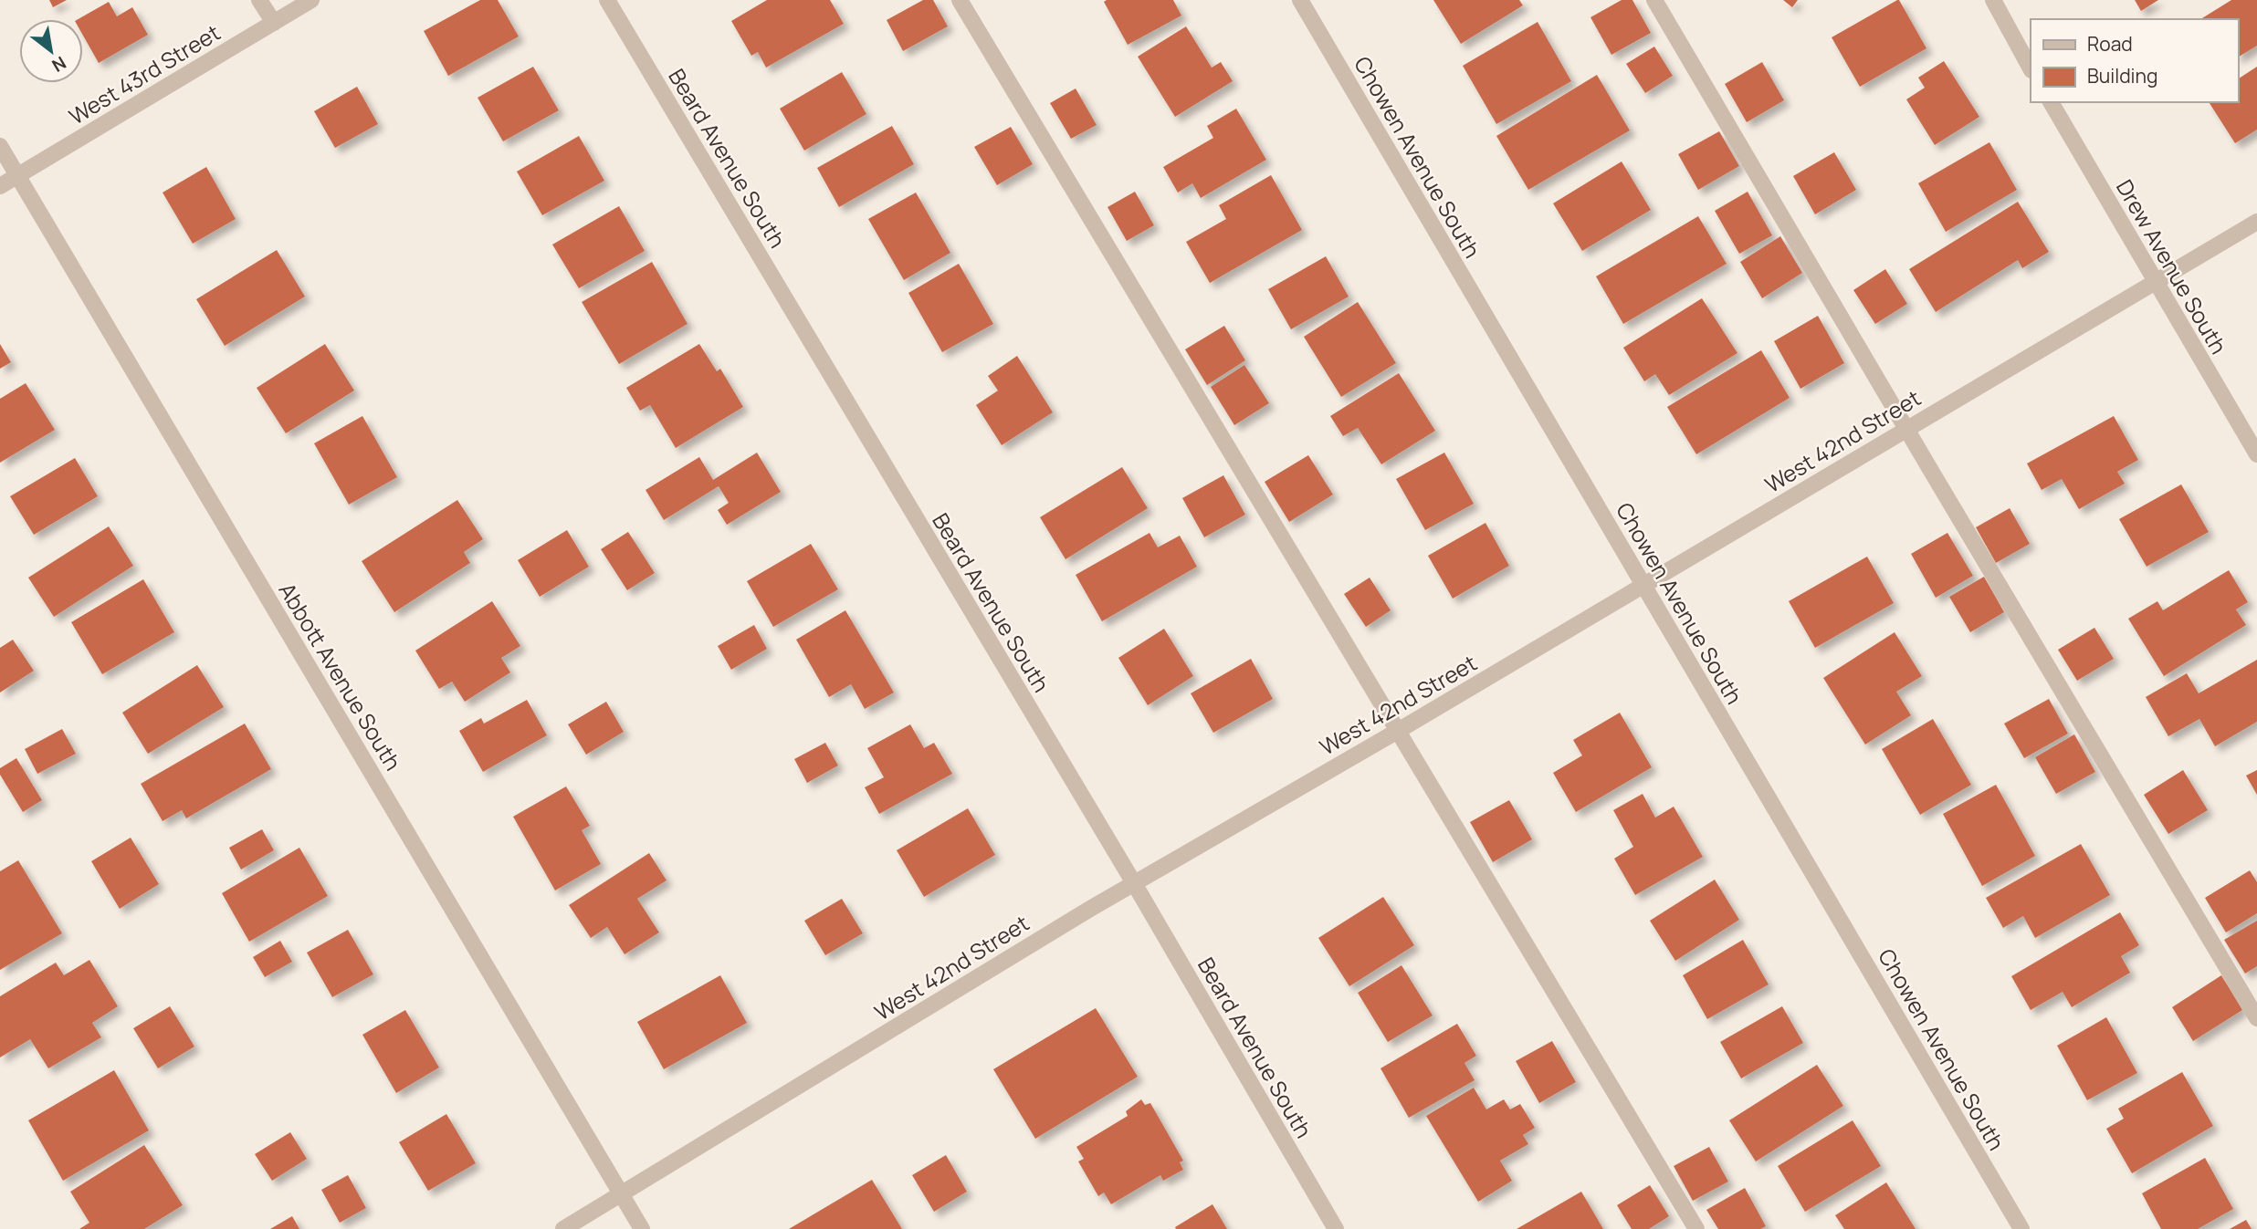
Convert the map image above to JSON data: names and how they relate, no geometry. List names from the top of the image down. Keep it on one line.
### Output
{"streets":{"street":["West 43rd Street","Chowen Avenue South","Beard Avenue South","Drew Avenue South","West 42nd Street","Abbott Avenue South"]},"crossings":[["West 43rd Street","Abbott Avenue South"],["Chowen Avenue South","West 42nd Street"],["Beard Avenue South","West 42nd Street"],["Drew Avenue South","West 42nd Street"],["West 42nd Street","Abbott Avenue South"]],"legend":["Road","Building"],"north":"bottom right"}
